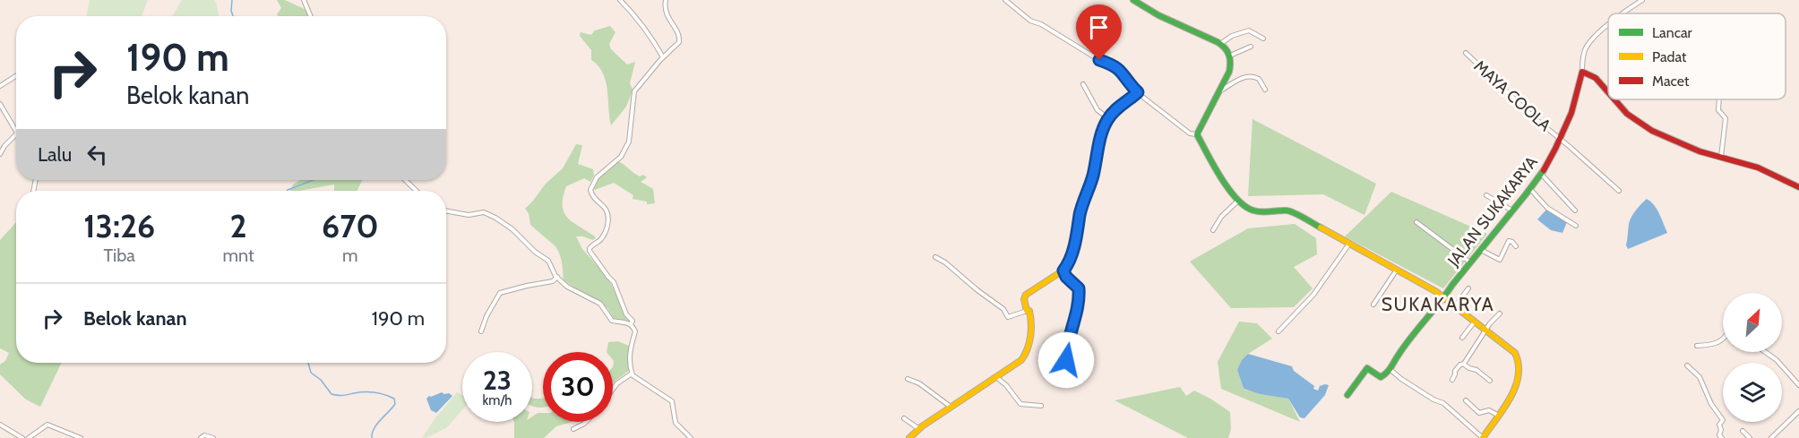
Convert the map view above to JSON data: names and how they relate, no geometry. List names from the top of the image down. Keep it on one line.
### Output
{"streets":{"street":["MAYA COOLA","JALAN SUKAKARYA"]},"crossings":[["MAYA COOLA","JALAN SUKAKARYA"]],"districts":["SUKAKARYA"],"legend":["Lancar","Padat","Macet"],"north":"top right","page":{"turn":["190 m","Belok kanan"],"then":"Lalu","eta":["13:26","Tiba","2","mnt","670","m"],"list":[{"name":"Belok kanan","value":"190 m"}],"speed":"23 km/h","limit":"30"}}
